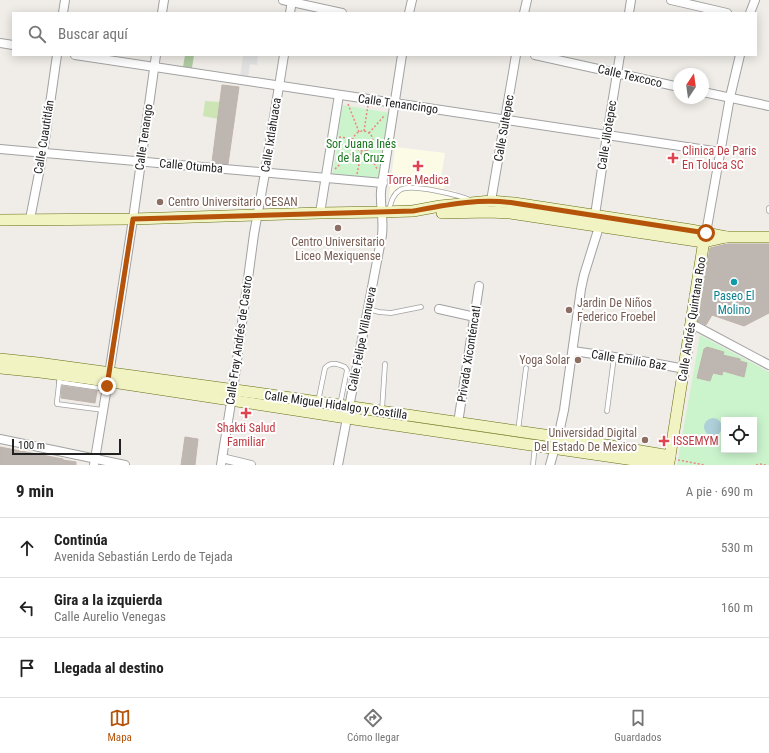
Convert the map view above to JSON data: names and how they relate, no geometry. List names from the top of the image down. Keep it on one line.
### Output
{"streets":{"main road":["Calle Andrés Quintana Roo","Calle Miguel Hidalgo y Costilla"],"street":["Calle Texcoco","Calle Tenancingo","Calle Sultepec","Calle Ixtlahuaca","Calle Jilotepec","Calle Cuautitlán","Calle Tenango","Calle Otumba","Calle Felipe Villanueva","Calle Fray Andrés de Castro","Privada Xiconténcatl","Calle Emilio Baz"]},"crossings":[["Calle Texcoco","Calle Jilotepec"],["Calle Tenancingo","Calle Sultepec"],["Calle Tenancingo","Calle Ixtlahuaca"],["Calle Tenancingo","Calle Jilotepec"],["Calle Tenancingo","Calle Tenango"],["Calle Tenancingo","Calle Andrés Quintana Roo"],["Calle Tenancingo","Calle Felipe Villanueva"],["Calle Ixtlahuaca","Calle Otumba"],["Calle Ixtlahuaca","Calle Fray Andrés de Castro"],["Calle Cuautitlán","Calle Otumba"],["Calle Tenango","Calle Otumba"],["Calle Tenango","Calle Miguel Hidalgo y Costilla"],["Calle Otumba","Calle Felipe Villanueva"],["Calle Andrés Quintana Roo","Calle Emilio Baz"],["Calle Andrés Quintana Roo","Calle Miguel Hidalgo y Costilla"],["Calle Felipe Villanueva","Calle Miguel Hidalgo y Costilla"],["Calle Fray Andrés de Castro","Calle Miguel Hidalgo y Costilla"],["Privada Xiconténcatl","Calle Miguel Hidalgo y Costilla"]],"parks":["Sor Juana Inés de la Cruz"],"places":{"health":["Clinica De Paris En Toluca SC","Torre Medica","Shakti Salud Familiar","ISSEMYM"],"other":["Centro Universitario CESAN","Centro Universitario Liceo Mexiquense","Paseo El Molino","Jardin De Niños Federico Froebel","Yoga Solar","Universidad Digital Del Estado De Mexico"]},"scale_bar":"100 m","north":"top","page":{"search":"Buscar aquí","scale":"100 m","heading":["9 min","A pie · 690 m"],"list":[["Continúa","Avenida Sebastián Lerdo de Tejada","530 m"],["Gira a la izquierda","Calle Aurelio Venegas","160 m"],"Llegada al destino"],"nav":["Mapa","Cómo llegar","Guardados"]}}
